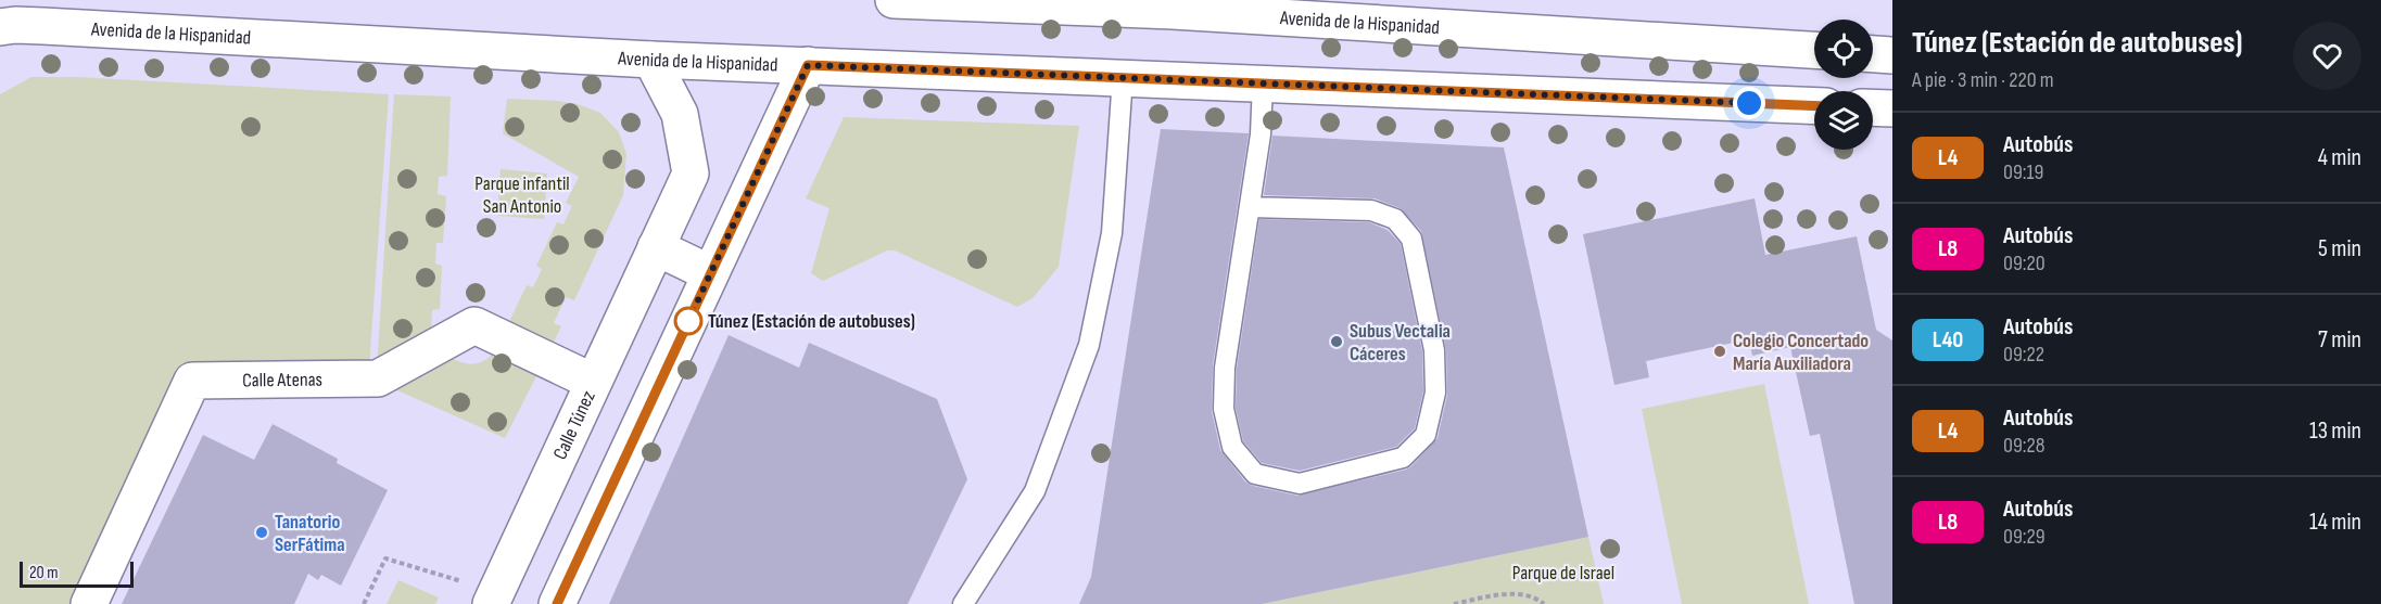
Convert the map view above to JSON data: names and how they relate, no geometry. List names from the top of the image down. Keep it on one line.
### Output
{"streets":{"main road":["Avenida de la Hispanidad","Calle Atenas","Calle Túnez"]},"crossings":[["Avenida de la Hispanidad","Calle Túnez"],["Calle Atenas","Calle Túnez"]],"parks":["Parque infantil San Antonio","Parque de Israel"],"places":["Túnez (Estación de autobuses)","Subus Vectalia Cáceres","Colegio Concertado María Auxiliadora","Tanatorio SerFátima"],"lines":["bus line L4"],"scale_bar":"20 m","page":{"heading":["Túnez (Estación de autobuses)","A pie · 3 min · 220 m"],"list":[{"mark":"L4","name":"Autobús","note":"09:19","value":"4 min"},{"mark":"L8","name":"Autobús","note":"09:20","value":"5 min"},{"mark":"L40","name":"Autobús","note":"09:22","value":"7 min"},{"mark":"L4","name":"Autobús","note":"09:28","value":"13 min"},{"mark":"L8","name":"Autobús","note":"09:29","value":"14 min"}],"scale":"20 m"}}
